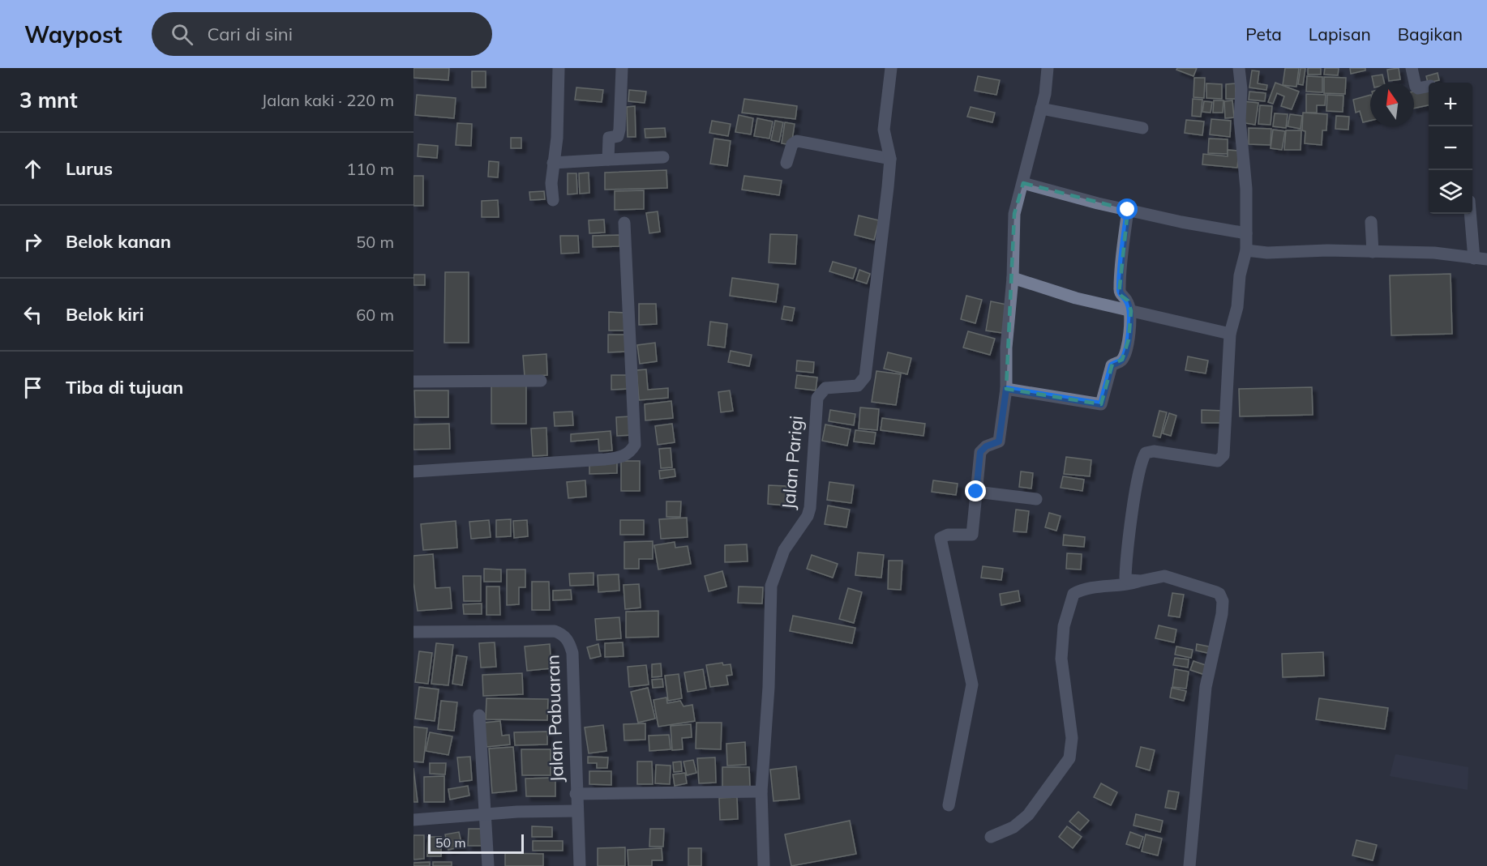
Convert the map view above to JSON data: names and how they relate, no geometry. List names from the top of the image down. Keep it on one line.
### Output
{"streets":{"street":["Jalan Parigi","Jalan Pabuaran"]},"scale_bar":"50 m","north":"top","page":{"header":"Waypost","search":"Cari di sini","nav":["Peta","Lapisan","Bagikan"],"heading":["3 mnt","Jalan kaki · 220 m"],"map_buttons":["+","−"],"list":[["Lurus","110 m"],["Belok kanan","50 m"],["Belok kiri","60 m"],"Tiba di tujuan"],"scale":"50 m"}}
